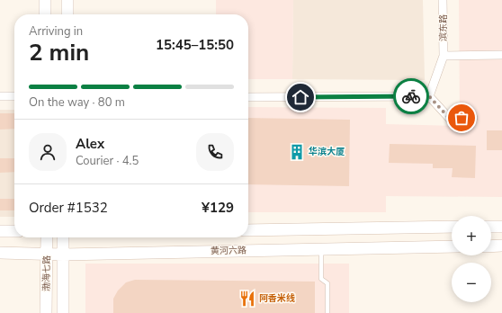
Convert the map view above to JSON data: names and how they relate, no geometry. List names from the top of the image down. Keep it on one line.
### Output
{"streets":{"main road":["黄河六路","渤海七路"],"street":["滨东路"]},"crossings":[["黄河六路","渤海七路"]],"places":{"building":["华滨大厦"],"restaurant":["阿香米线"]},"page":{"heading":["2 min","Arriving in","15:45–15:50"],"panel":["Alex","Courier · 4.5","Order #1532","¥129"],"bar":"On the way · 80 m","map_buttons":["+","−"]}}
